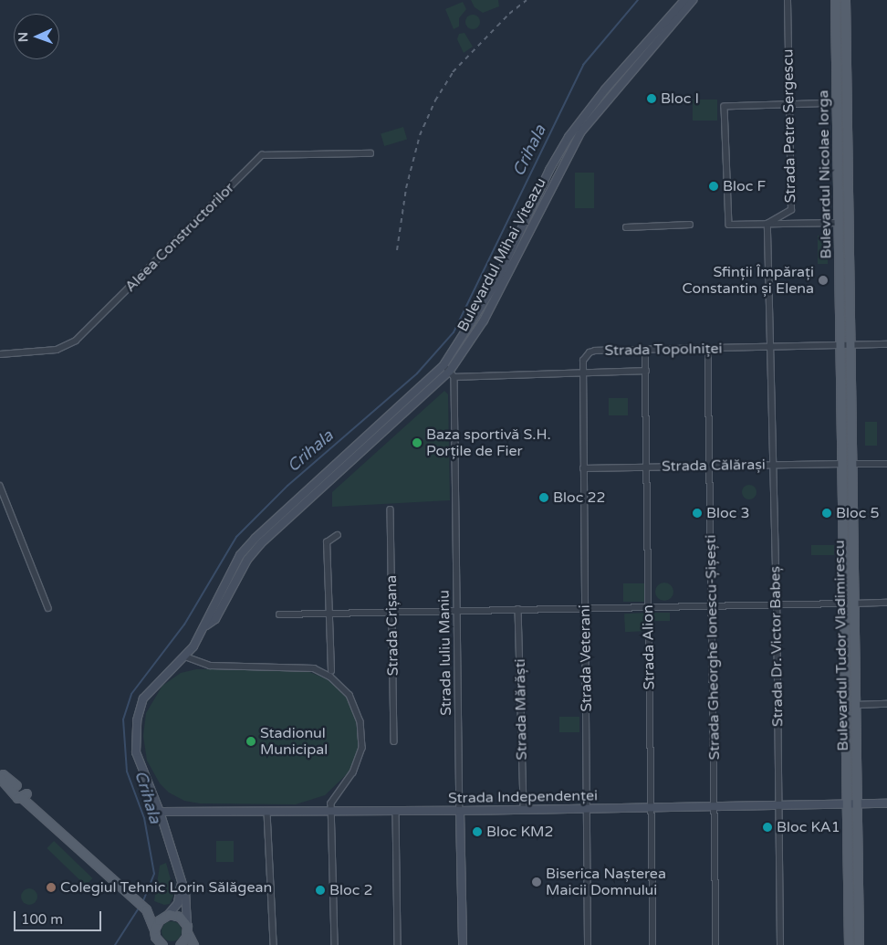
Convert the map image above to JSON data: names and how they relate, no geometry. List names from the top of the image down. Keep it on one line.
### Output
{"streets":{"main road":["Bulevardul Nicolae Iorga","Bulevardul Mihai Viteazu","Bulevardul Tudor Vladimirescu","Strada Iuliu Maniu","Strada Independenței"],"street":["Strada Petre Sergescu","Aleea Constructorilor","Strada Topolniței","Strada Călărași","Strada Crișana","Strada Dr. Victor Babeș","Strada Alion","Strada Gheorghe Ionescu-Șișești","Strada Veterani","Strada Mărăști"]},"crossings":[["Bulevardul Nicolae Iorga","Strada Topolniței"],["Bulevardul Nicolae Iorga","Bulevardul Tudor Vladimirescu"],["Bulevardul Mihai Viteazu","Strada Independenței"],["Strada Topolniței","Bulevardul Tudor Vladimirescu"],["Strada Topolniței","Strada Dr. Victor Babeș"],["Strada Topolniței","Strada Alion"],["Strada Topolniței","Strada Gheorghe Ionescu-Șișești"],["Strada Topolniței","Strada Veterani"],["Strada Călărași","Bulevardul Tudor Vladimirescu"],["Strada Călărași","Strada Dr. Victor Babeș"],["Strada Călărași","Strada Alion"],["Strada Călărași","Strada Gheorghe Ionescu-Șișești"],["Strada Călărași","Strada Veterani"],["Bulevardul Tudor Vladimirescu","Strada Independenței"],["Strada Dr. Victor Babeș","Strada Independenței"],["Strada Alion","Strada Independenței"],["Strada Gheorghe Ionescu-Șișești","Strada Independenței"],["Strada Iuliu Maniu","Strada Independenței"],["Strada Veterani","Strada Independenței"],["Strada Mărăști","Strada Independenței"]],"water":["Crihala"],"places":["Bloc I","Bloc F","Sfinții Împărați Constantin și Elena","Baza sportivă S.H. Porțile de Fier","Bloc 22","Bloc 3","Bloc 5","Stadionul Municipal","Bloc KA1","Bloc KM2","Biserica Nașterea Maicii Domnului","Colegiul Tehnic Lorin Sălăgean","Bloc 2"],"scale_bar":"100 m","north":"left"}
